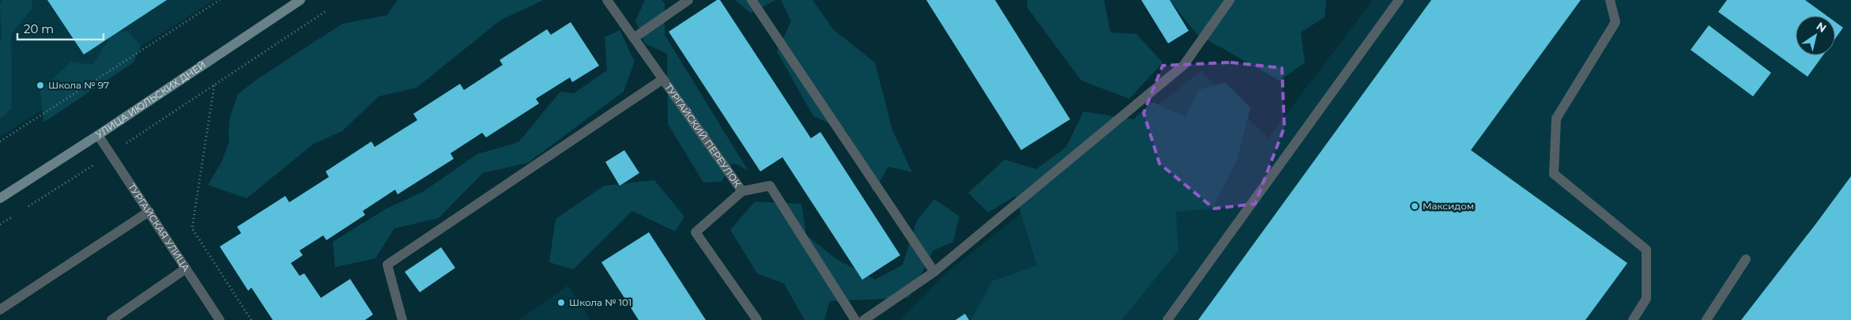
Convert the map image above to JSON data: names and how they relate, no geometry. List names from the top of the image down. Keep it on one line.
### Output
{"streets":{"street":["УЛИЦА ИЮЛЬСКИХ ДНЕЙ","ТУРГАЙСКИЙ ПЕРЕУЛОК","ТУРГАЙСКАЯ УЛИЦА"]},"crossings":[["УЛИЦА ИЮЛЬСКИХ ДНЕЙ","ТУРГАЙСКАЯ УЛИЦА"]],"places":["Школа № 97","Максидом","Школа № 101"],"scale_bar":"20 m","north":"top right"}
